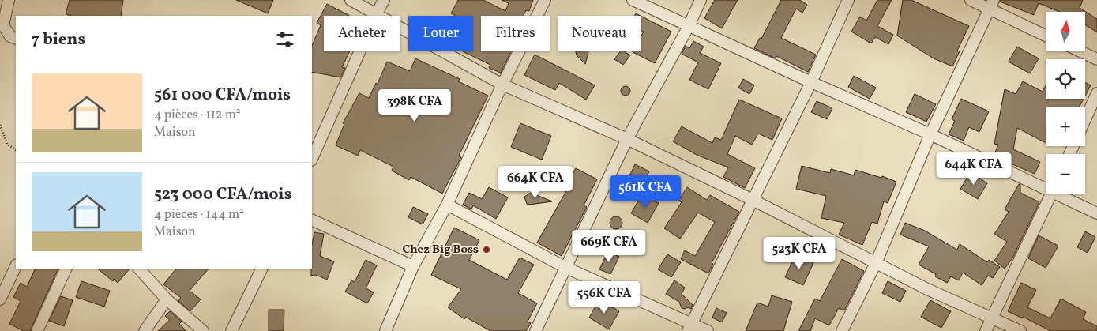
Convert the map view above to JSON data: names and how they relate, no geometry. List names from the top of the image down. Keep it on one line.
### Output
{"places":["Chez Big Boss"],"north":"top","page":{"map_buttons":["+","−"],"chip":["Acheter","Louer","Filtres","Nouveau"],"heading":"7 biens","list":[{"name":"561 000 CFA/mois","note":"4 pièces · 112 m² · Maison"},{"name":"523 000 CFA/mois","note":"4 pièces · 144 m² · Maison"}],"price":["398K CFA","644K CFA","664K CFA","561K CFA","669K CFA","523K CFA","556K CFA"]}}
